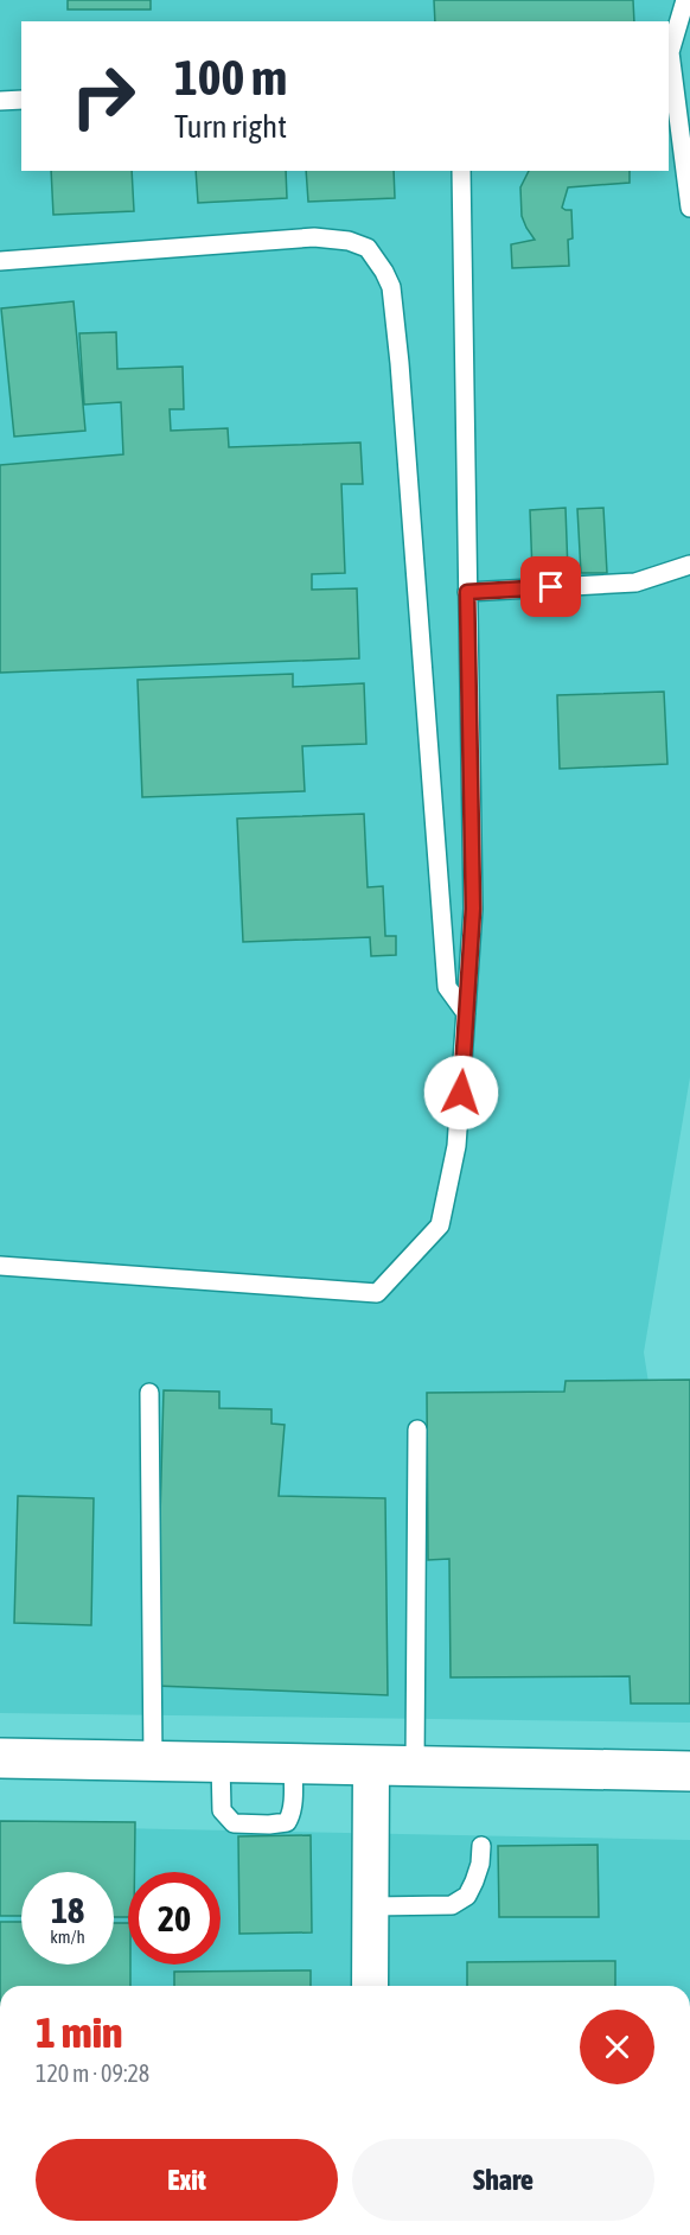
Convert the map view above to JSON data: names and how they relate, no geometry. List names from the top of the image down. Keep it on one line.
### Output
{"page":{"turn":["100 m","Turn right"],"speed":"18 km/h","limit":"20","heading":["1 min","120 m · 09:28"],"buttons":["Exit","Share"]}}
